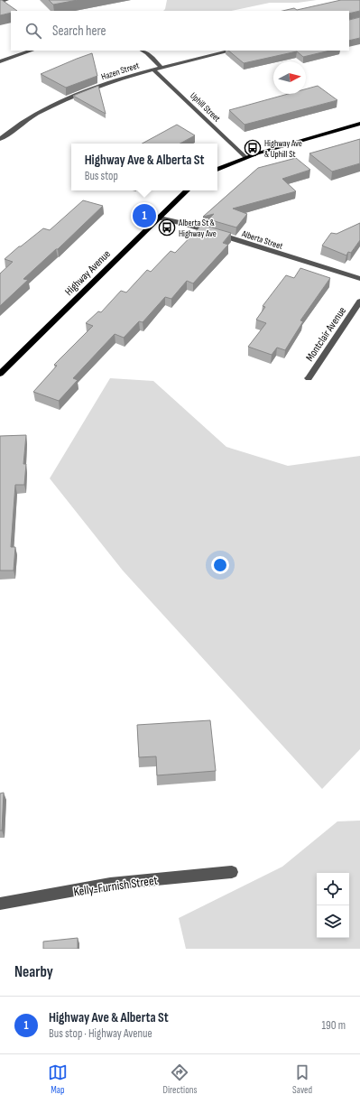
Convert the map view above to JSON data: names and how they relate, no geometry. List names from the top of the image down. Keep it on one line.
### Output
{"streets":{"main road":["Highway Avenue"],"street":["Hazen Street","Uphill Street","Alberta Street","Montclair Avenue","Kelly-Furnish Street"]},"crossings":[["Hazen Street","Uphill Street"],["Alberta Street","Highway Avenue"]],"places":{"bus stop":["Highway Ave & Uphill St","Alberta St & Highway Ave"]},"north":"right","page":{"search":"Search here","popup":["Highway Ave & Alberta St","Bus stop"],"pins":"1","heading":"Nearby","list":[{"mark":"1","name":"Highway Ave & Alberta St","note":"Bus stop · Highway Avenue","value":"190 m"}],"nav":["Map","Directions","Saved"]}}
